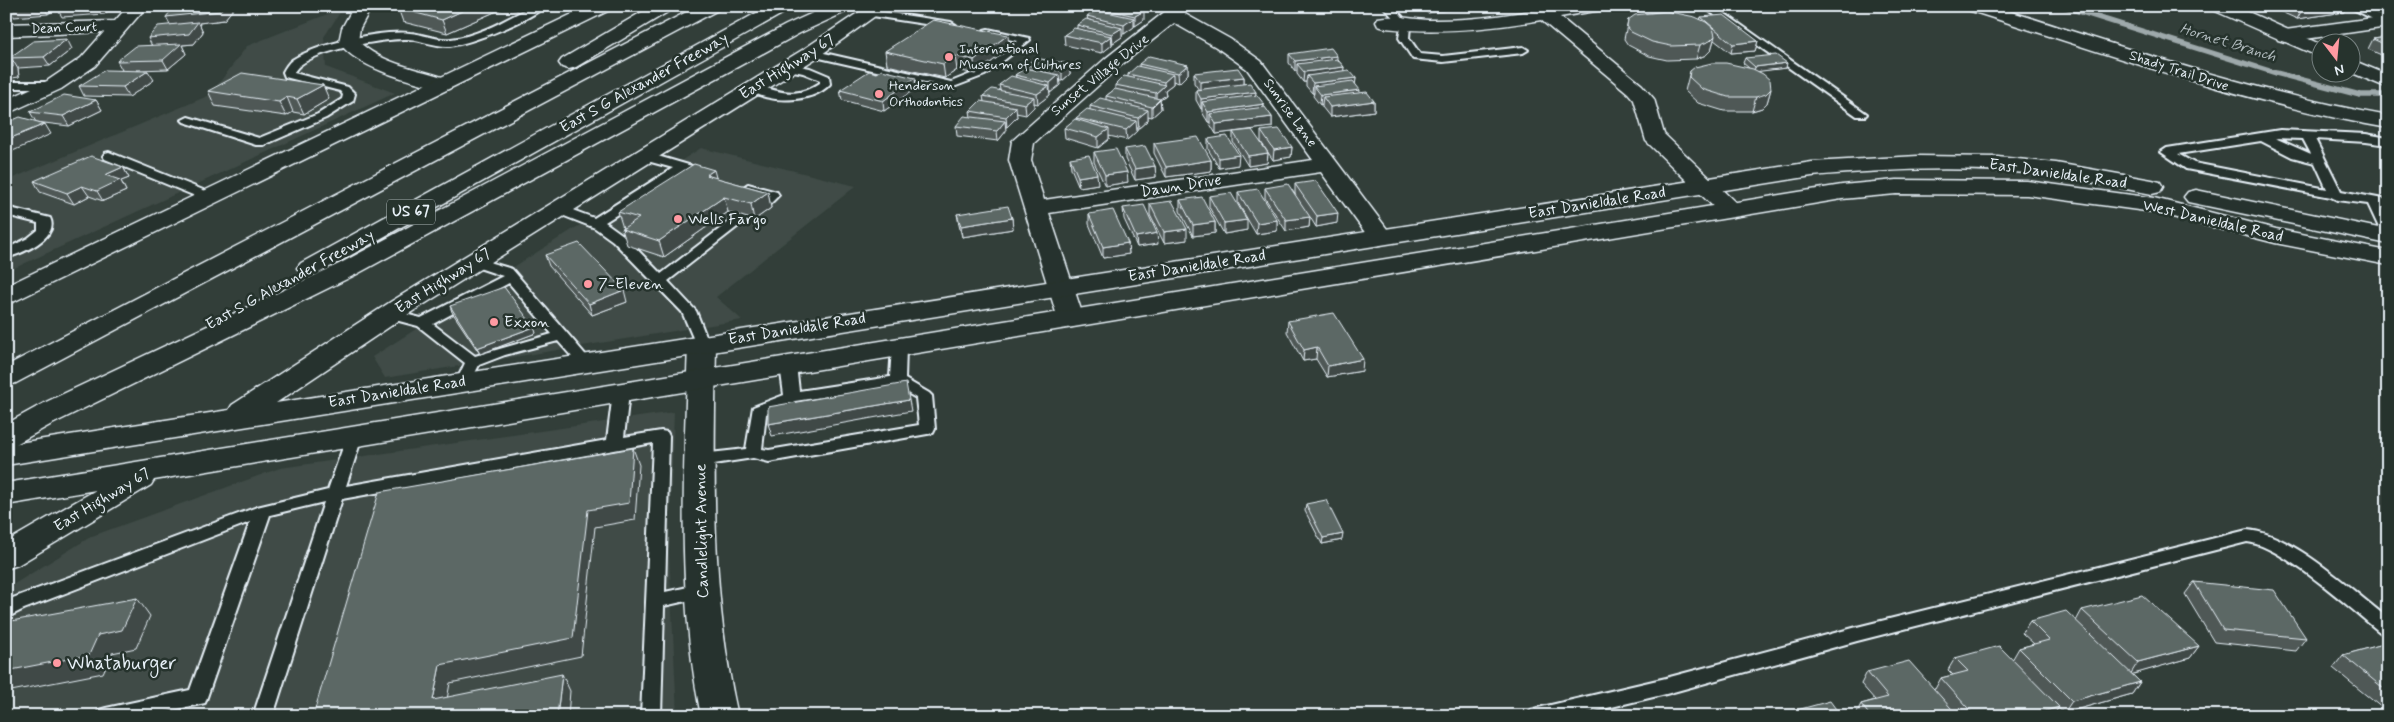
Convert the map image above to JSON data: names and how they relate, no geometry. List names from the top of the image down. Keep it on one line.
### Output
{"streets":{"main road":["Dean Court","East Highway 67","Shady Trail Drive","Sunset Village Drive","East S G Alexander Freeway","Sunrise Lane","East Danieldale Road","Dawn Drive","US 67","West Danieldale Road","Candlelight Avenue"]},"crossings":[["East Highway 67","East Danieldale Road"],["Sunset Village Drive","Sunrise Lane"],["Sunset Village Drive","East Danieldale Road"],["Sunset Village Drive","Dawn Drive"],["Sunrise Lane","East Danieldale Road"],["Sunrise Lane","Dawn Drive"],["East Danieldale Road","West Danieldale Road"],["East Danieldale Road","Candlelight Avenue"]],"water":["Hornet Branch"],"places":["International Museum of Cultures","Henderson Orthodontics","Wells Fargo","7-Eleven","Exxon","Whataburger"],"north":"bottom"}
